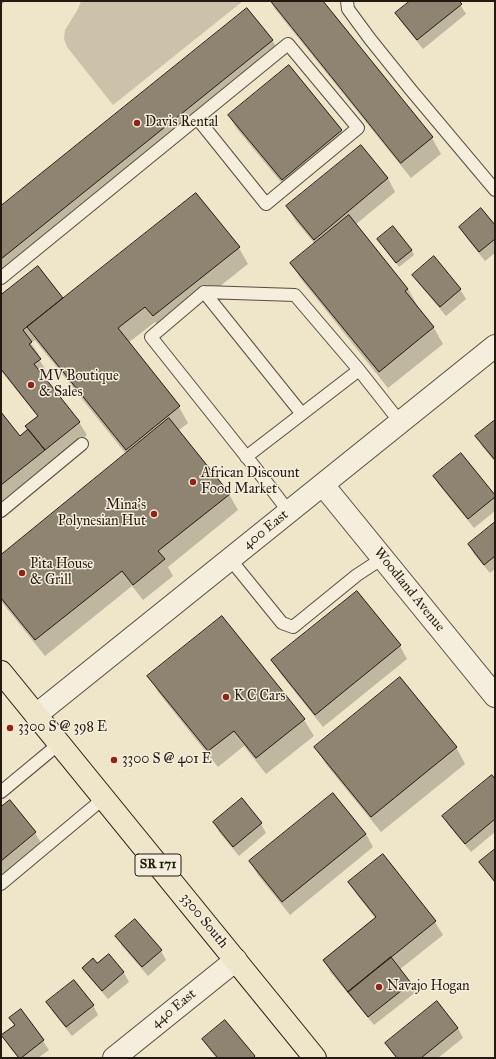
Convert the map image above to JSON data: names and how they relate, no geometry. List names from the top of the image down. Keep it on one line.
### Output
{"streets":{"main road":["SR 171","3300 South"],"street":["400 East","Woodland Avenue","440 East"]},"crossings":[["400 East","Woodland Avenue"],["400 East","3300 South"],["3300 South","440 East"]],"places":["Davis Rental","MV Boutique & Sales","African Discount Food Market","Mina's Polynesian Hut","Pita House & Grill","K C Cars","3300 S @ 398 E","3300 S @ 401 E","Navajo Hogan"]}
